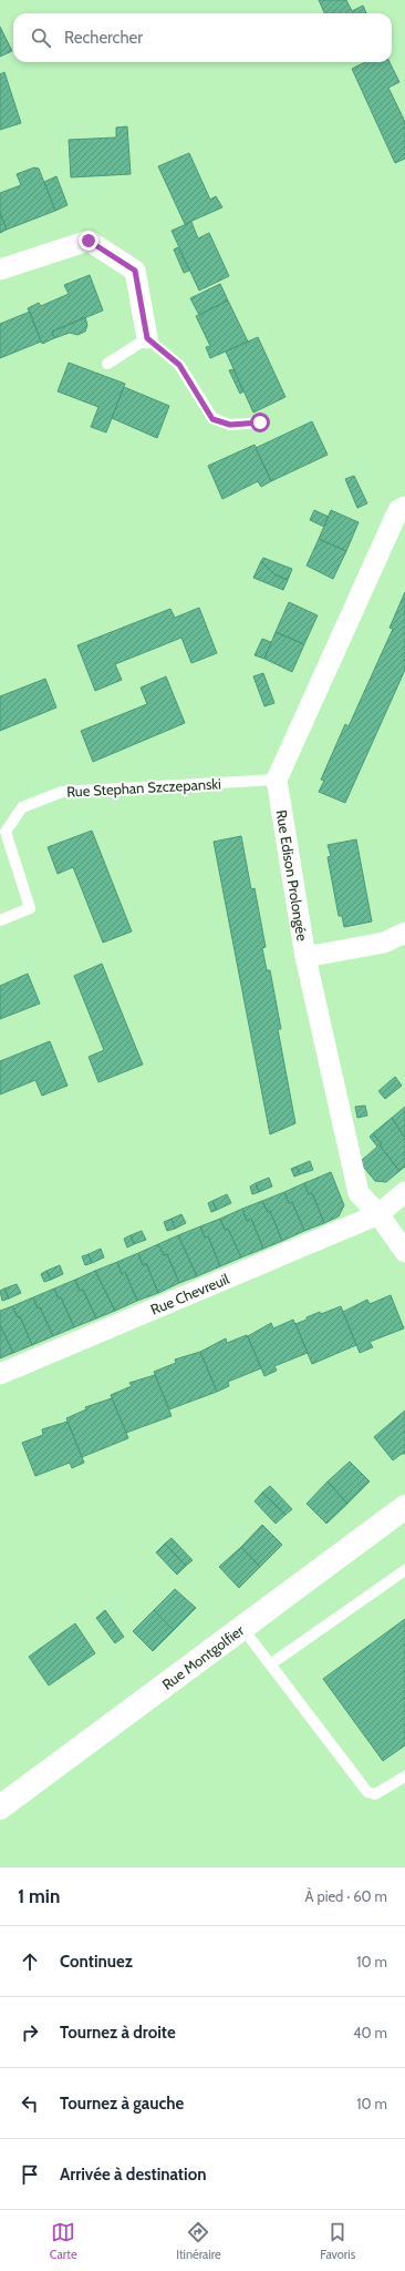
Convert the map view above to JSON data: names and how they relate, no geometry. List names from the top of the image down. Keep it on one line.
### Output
{"streets":{"street":["Rue Edison Prolongée","Rue Chevreuil","Rue Montgolfier"],"lane":["Rue Stephan Szczepanski"]},"crossings":[["Rue Stephan Szczepanski","Rue Edison Prolongée"],["Rue Edison Prolongée","Rue Chevreuil"]],"page":{"search":"Rechercher","heading":["1 min","À pied · 60 m"],"list":[["Continuez","10 m"],["Tournez à droite","40 m"],["Tournez à gauche","10 m"],"Arrivée à destination"],"nav":["Carte","Itinéraire","Favoris"]}}
